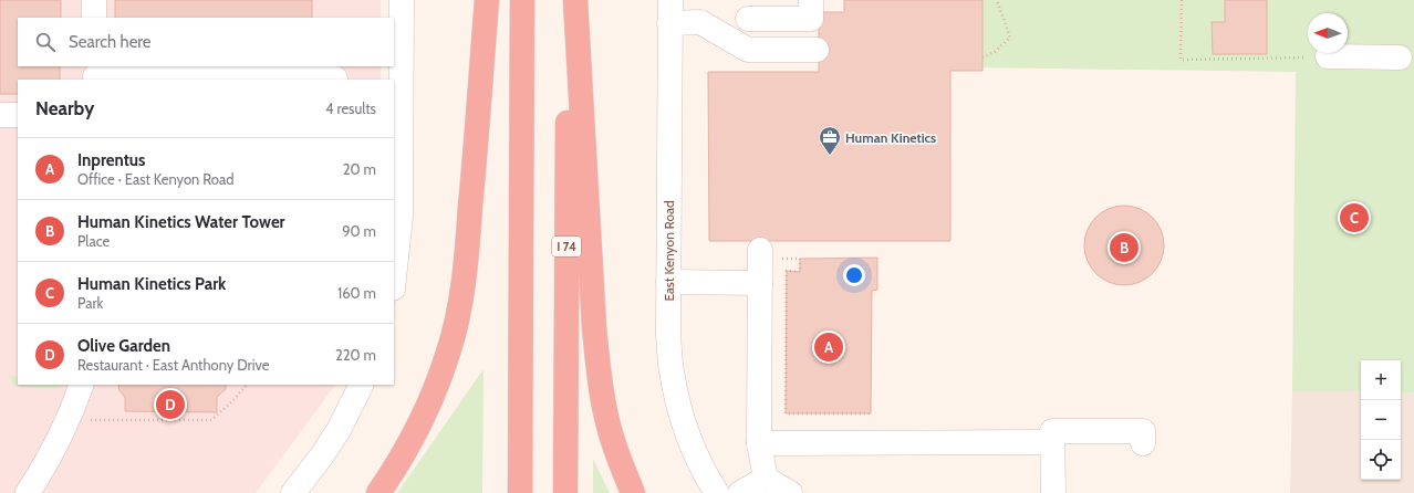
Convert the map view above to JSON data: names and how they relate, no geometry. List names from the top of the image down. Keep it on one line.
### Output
{"streets":{"highway":["I 74"],"street":["East Kenyon Road"]},"places":{"office":["Human Kinetics"]},"north":"left","page":{"search":"Search here","heading":["Nearby","4 results"],"list":[{"mark":"A","name":"Inprentus","note":"Office · East Kenyon Road","value":"20 m"},{"mark":"B","name":"Human Kinetics Water Tower","note":"Place","value":"90 m"},{"mark":"C","name":"Human Kinetics Park","note":"Park","value":"160 m"},{"mark":"D","name":"Olive Garden","note":"Restaurant · East Anthony Drive","value":"220 m"}],"pins":["C","B","A","D"],"map_buttons":["+","−"]}}
